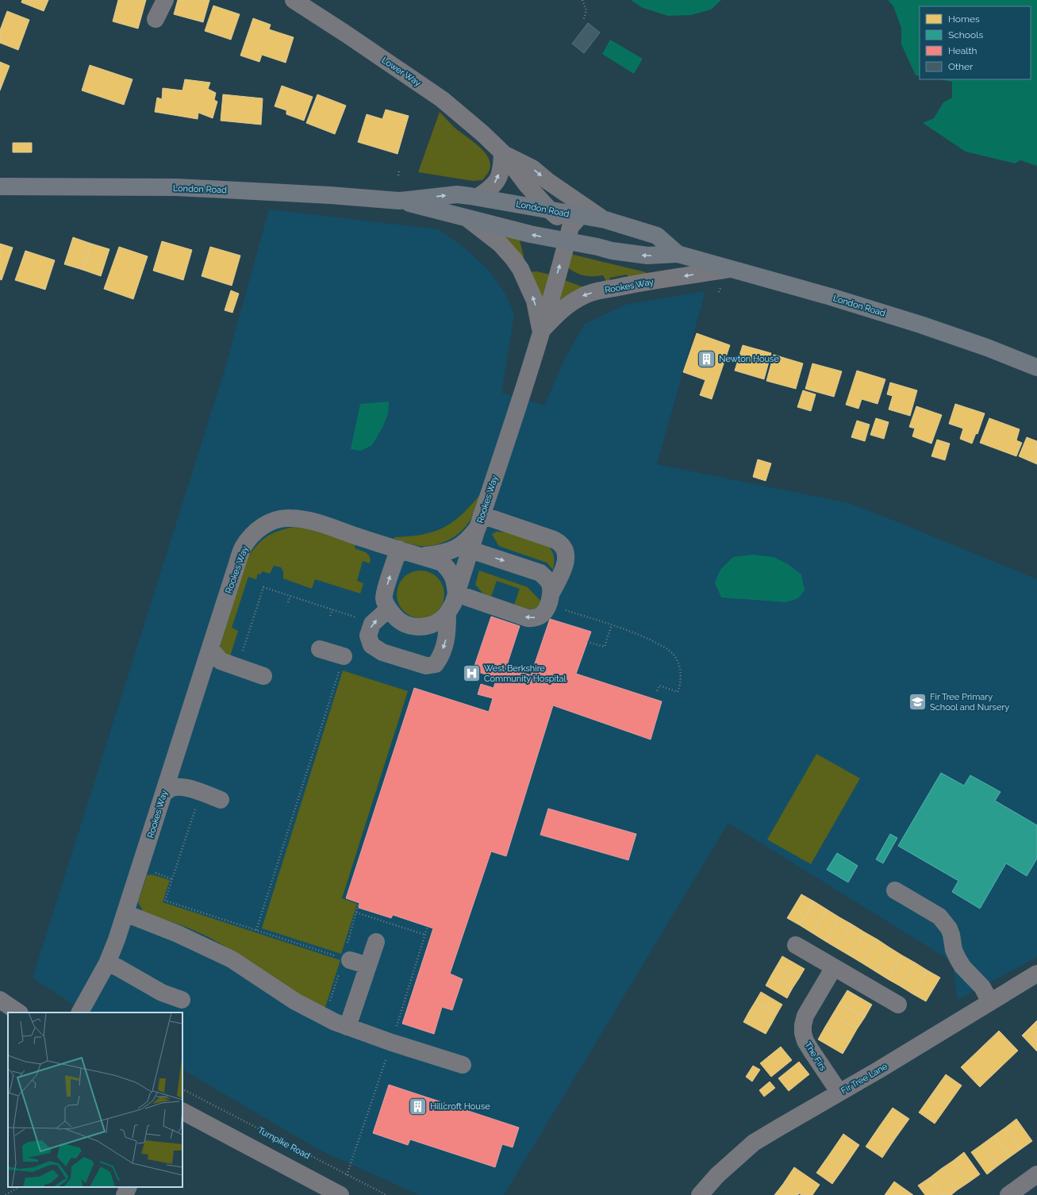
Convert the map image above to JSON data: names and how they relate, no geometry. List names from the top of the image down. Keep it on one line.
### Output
{"streets":{"main road":["London Road"],"street":["Lower Way","Rookes Way","The Firs","Fir Tree Lane"],"path":["Turnpike Road"]},"crossings":[["Lower Way","London Road"],["London Road","Rookes Way"],["The Firs","Fir Tree Lane"]],"places":{"building":["Newton House","Hillcroft House"],"hospital":["West Berkshire Community Hospital"],"school or university":["Fir Tree Primary School and Nursery"]},"legend":["Homes","Schools","Health","Other"]}
